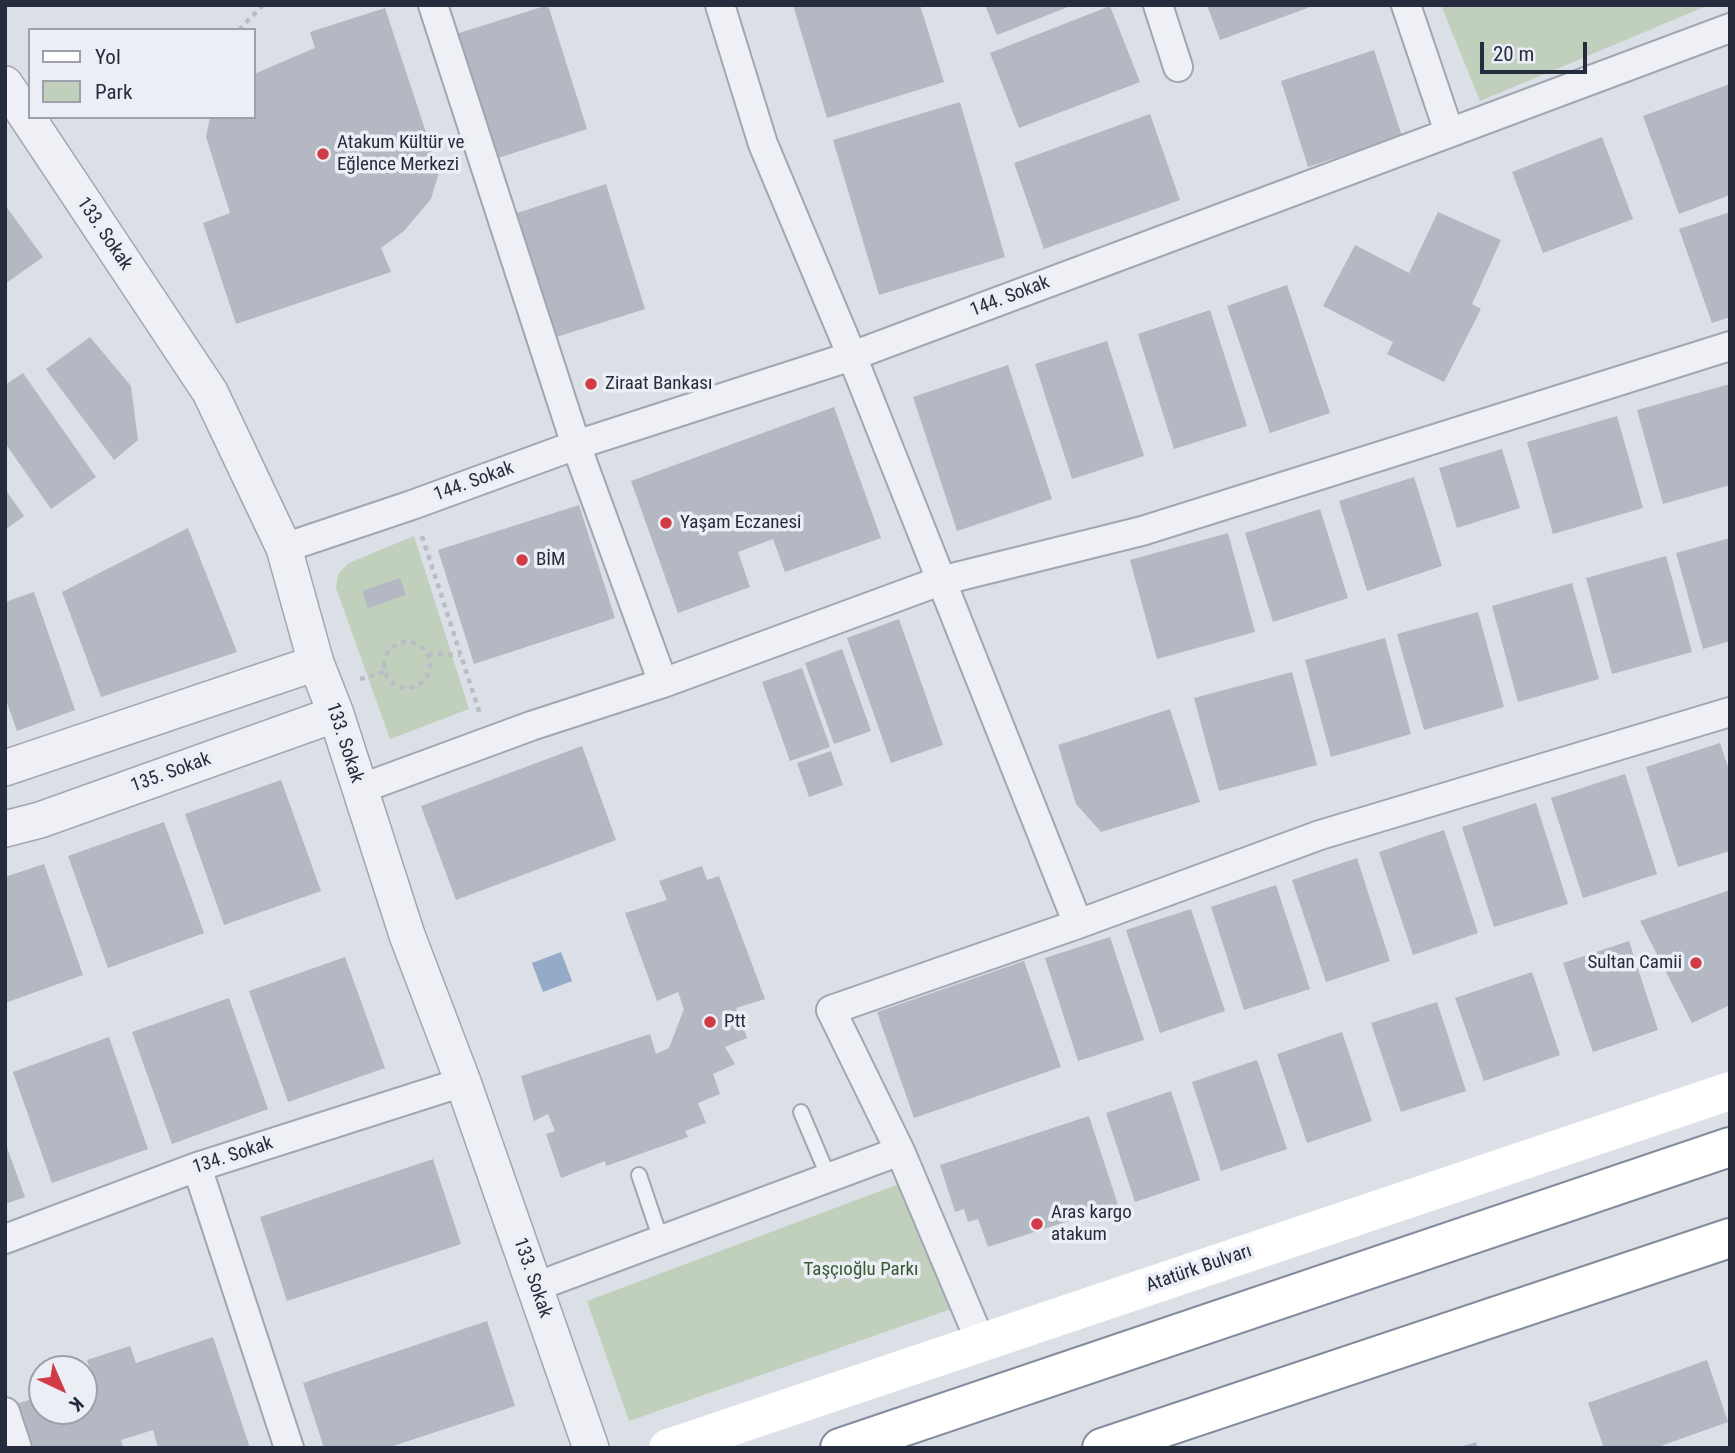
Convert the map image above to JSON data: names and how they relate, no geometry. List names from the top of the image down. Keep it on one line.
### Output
{"streets":{"main road":["Atatürk Bulvarı"],"street":["133. Sokak","144. Sokak","135. Sokak","134. Sokak"]},"crossings":[["133. Sokak","144. Sokak"],["133. Sokak","135. Sokak"],["133. Sokak","134. Sokak"]],"parks":["Taşçıoğlu Parkı"],"places":["Atakum Kültür ve Eğlence Merkezi","Ziraat Bankası","Yaşam Eczanesi","BİM","Sultan Camii","Ptt","Aras kargo atakum"],"legend":["Yol","Park"],"scale_bar":"20 m","north":"bottom right"}
